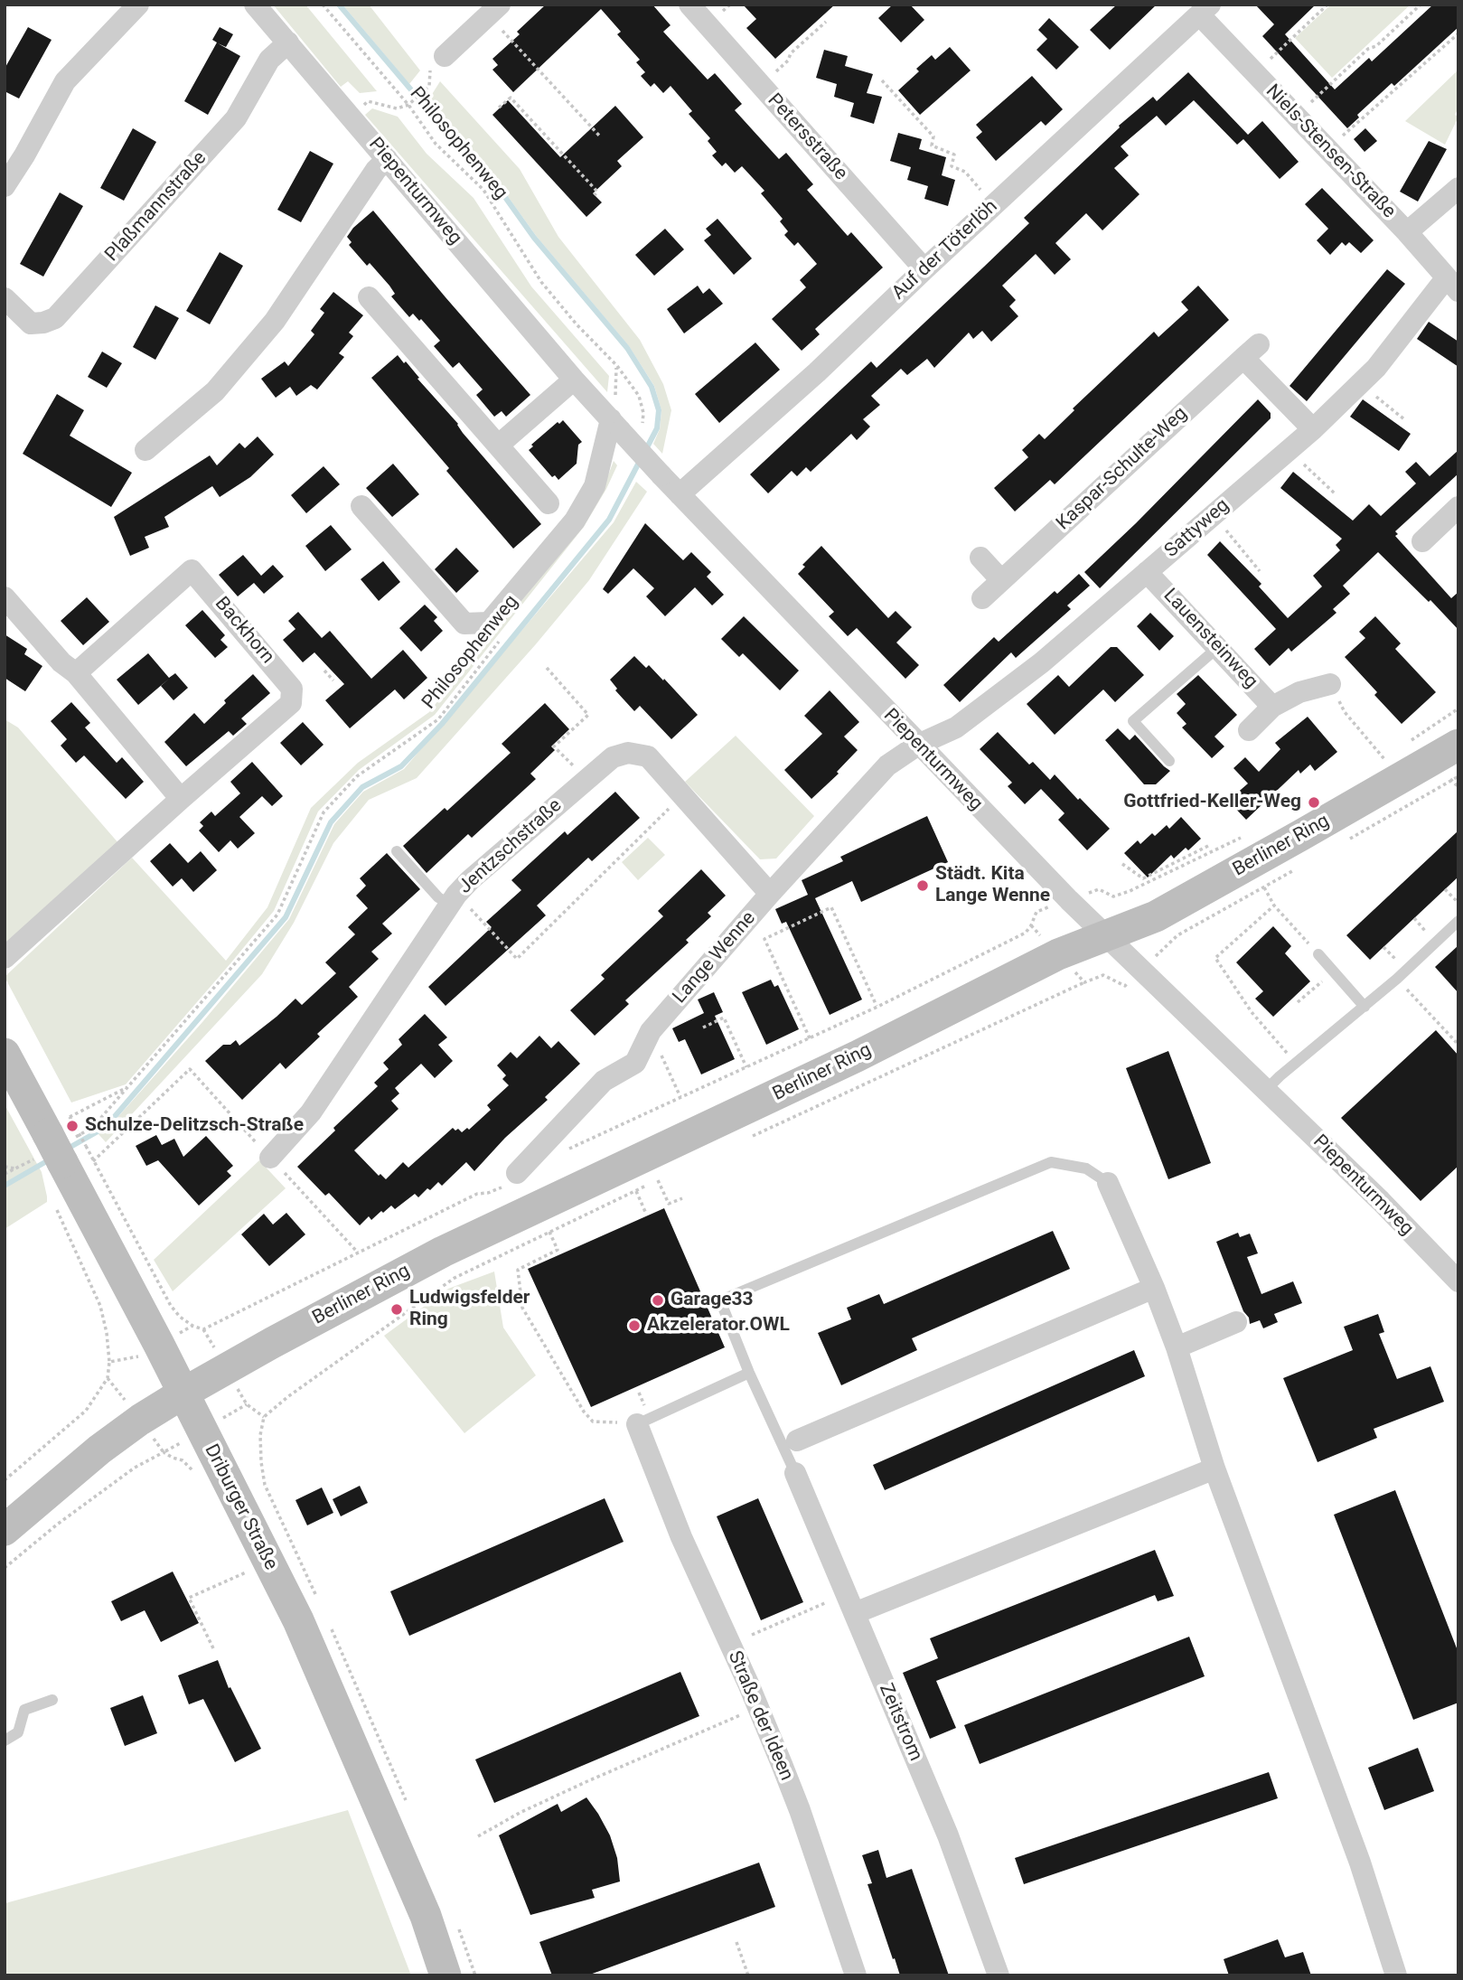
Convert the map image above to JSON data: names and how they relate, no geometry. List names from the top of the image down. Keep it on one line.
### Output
{"streets":{"main road":["Berliner Ring","Driburger Straße"],"street":["Petersstraße","Niels-Stensen-Straße","Piepenturmweg","Plaßmannstraße","Auf der Töterlöh","Kaspar-Schulte-Weg","Sattyweg","Backhorn","Lauensteinweg","Jentzschstraße","Lange Wenne","Straße der Ideen","Zeitstrom"],"path":["Philosophenweg"]},"crossings":[["Petersstraße","Auf der Töterlöh"],["Philosophenweg","Piepenturmweg"],["Niels-Stensen-Straße","Auf der Töterlöh"],["Niels-Stensen-Straße","Sattyweg"],["Piepenturmweg","Plaßmannstraße"],["Piepenturmweg","Auf der Töterlöh"],["Piepenturmweg","Sattyweg"],["Piepenturmweg","Berliner Ring"],["Piepenturmweg","Lange Wenne"],["Kaspar-Schulte-Weg","Sattyweg"],["Sattyweg","Lauensteinweg"],["Sattyweg","Lange Wenne"],["Berliner Ring","Driburger Straße"],["Jentzschstraße","Lange Wenne"]],"places":["Gottfried-Keller-Weg","Städt. Kita Lange Wenne","Schulze-Delitzsch-Straße","Garage33","Ludwigsfelder Ring","Akzelerator.OWL"]}
